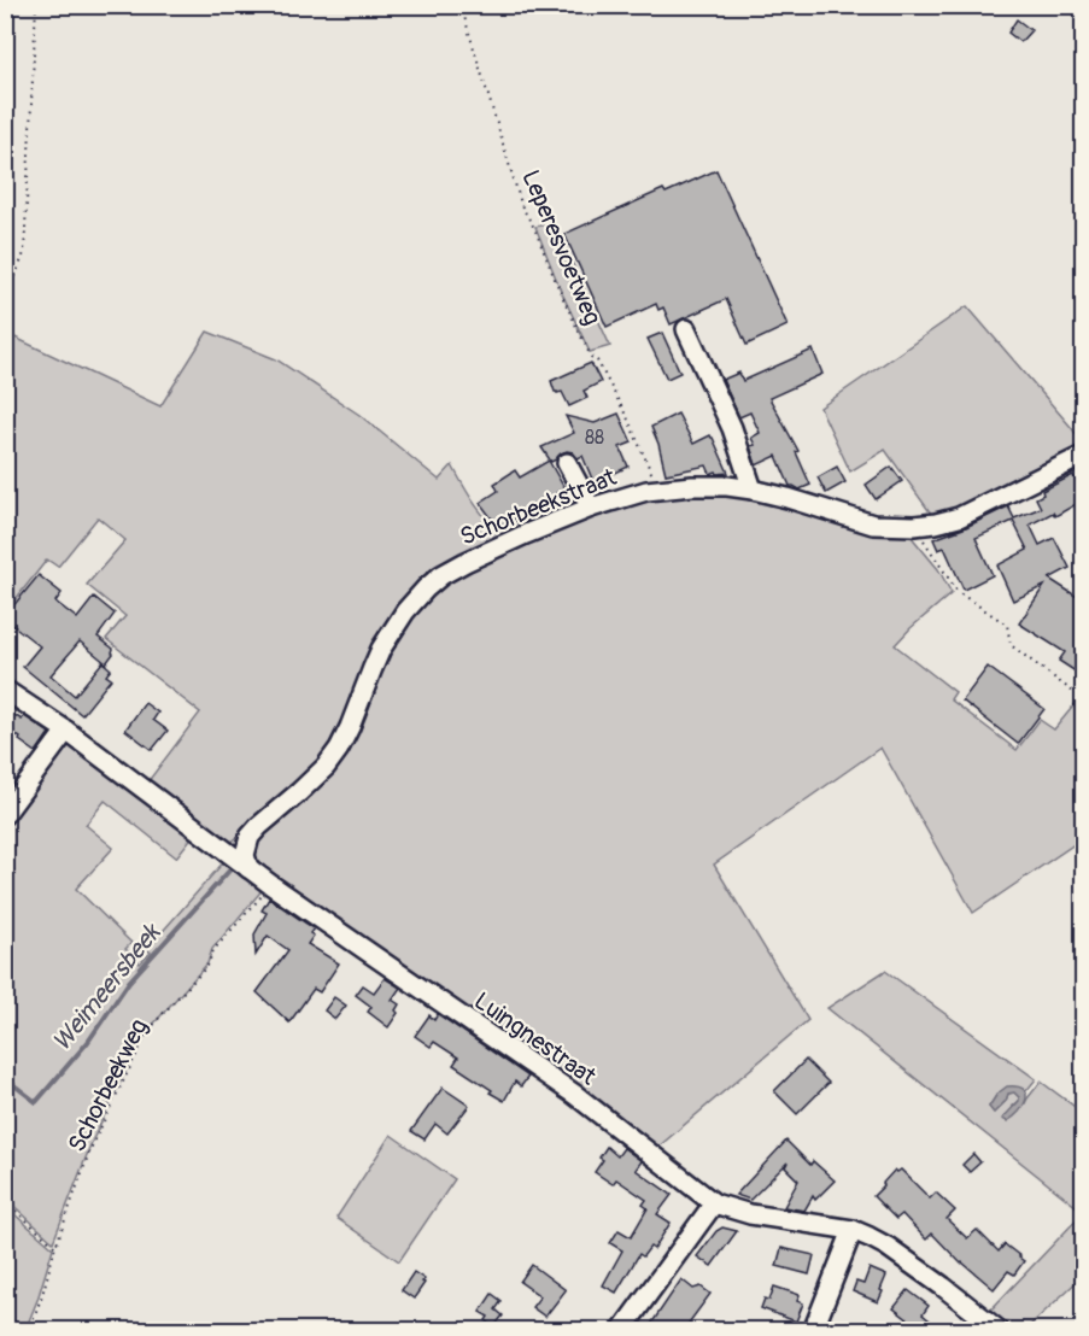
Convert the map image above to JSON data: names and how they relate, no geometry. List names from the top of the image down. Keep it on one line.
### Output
{"streets":{"street":["Schorbeekstraat","Luingnestraat"],"path":["Leperesvoetweg","Schorbeekweg"]},"crossings":[["Leperesvoetweg","Schorbeekstraat"],["Schorbeekstraat","Luingnestraat"],["Luingnestraat","Schorbeekweg"]],"water":["Weimeersbeek"],"house_numbers":["88"]}
